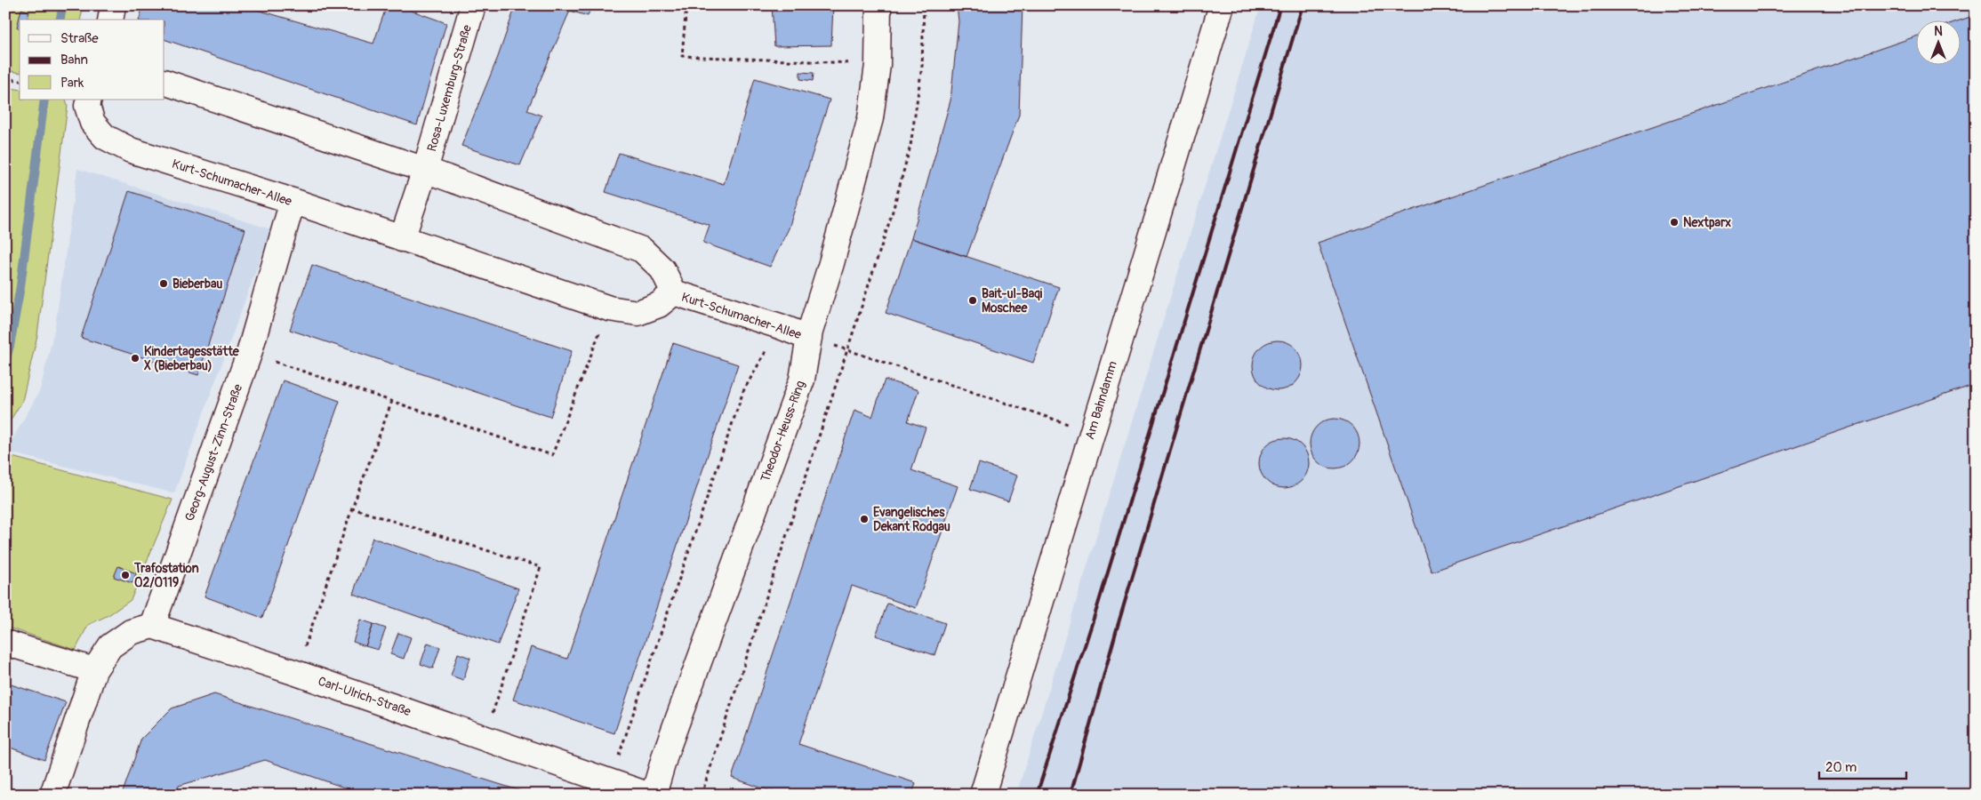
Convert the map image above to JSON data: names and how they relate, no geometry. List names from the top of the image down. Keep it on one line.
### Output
{"streets":{"street":["Rosa-Luxemburg-Straße","Kurt-Schumacher-Allee","Am Bahndamm","Theodor-Heuss-Ring","Georg-August-Zinn-Straße","Carl-Ulrich-Straße"]},"crossings":[["Rosa-Luxemburg-Straße","Kurt-Schumacher-Allee"],["Kurt-Schumacher-Allee","Theodor-Heuss-Ring"],["Kurt-Schumacher-Allee","Georg-August-Zinn-Straße"],["Georg-August-Zinn-Straße","Carl-Ulrich-Straße"]],"places":["Nextparx","Bieberbau","Bait-ul-Baqi Moschee","Kindertagesstätte X (Bieberbau)","Evangelisches Dekant Rodgau","Trafostation 02/0119"],"legend":["Straße","Bahn","Park"],"scale_bar":"20 m","north":"top"}
